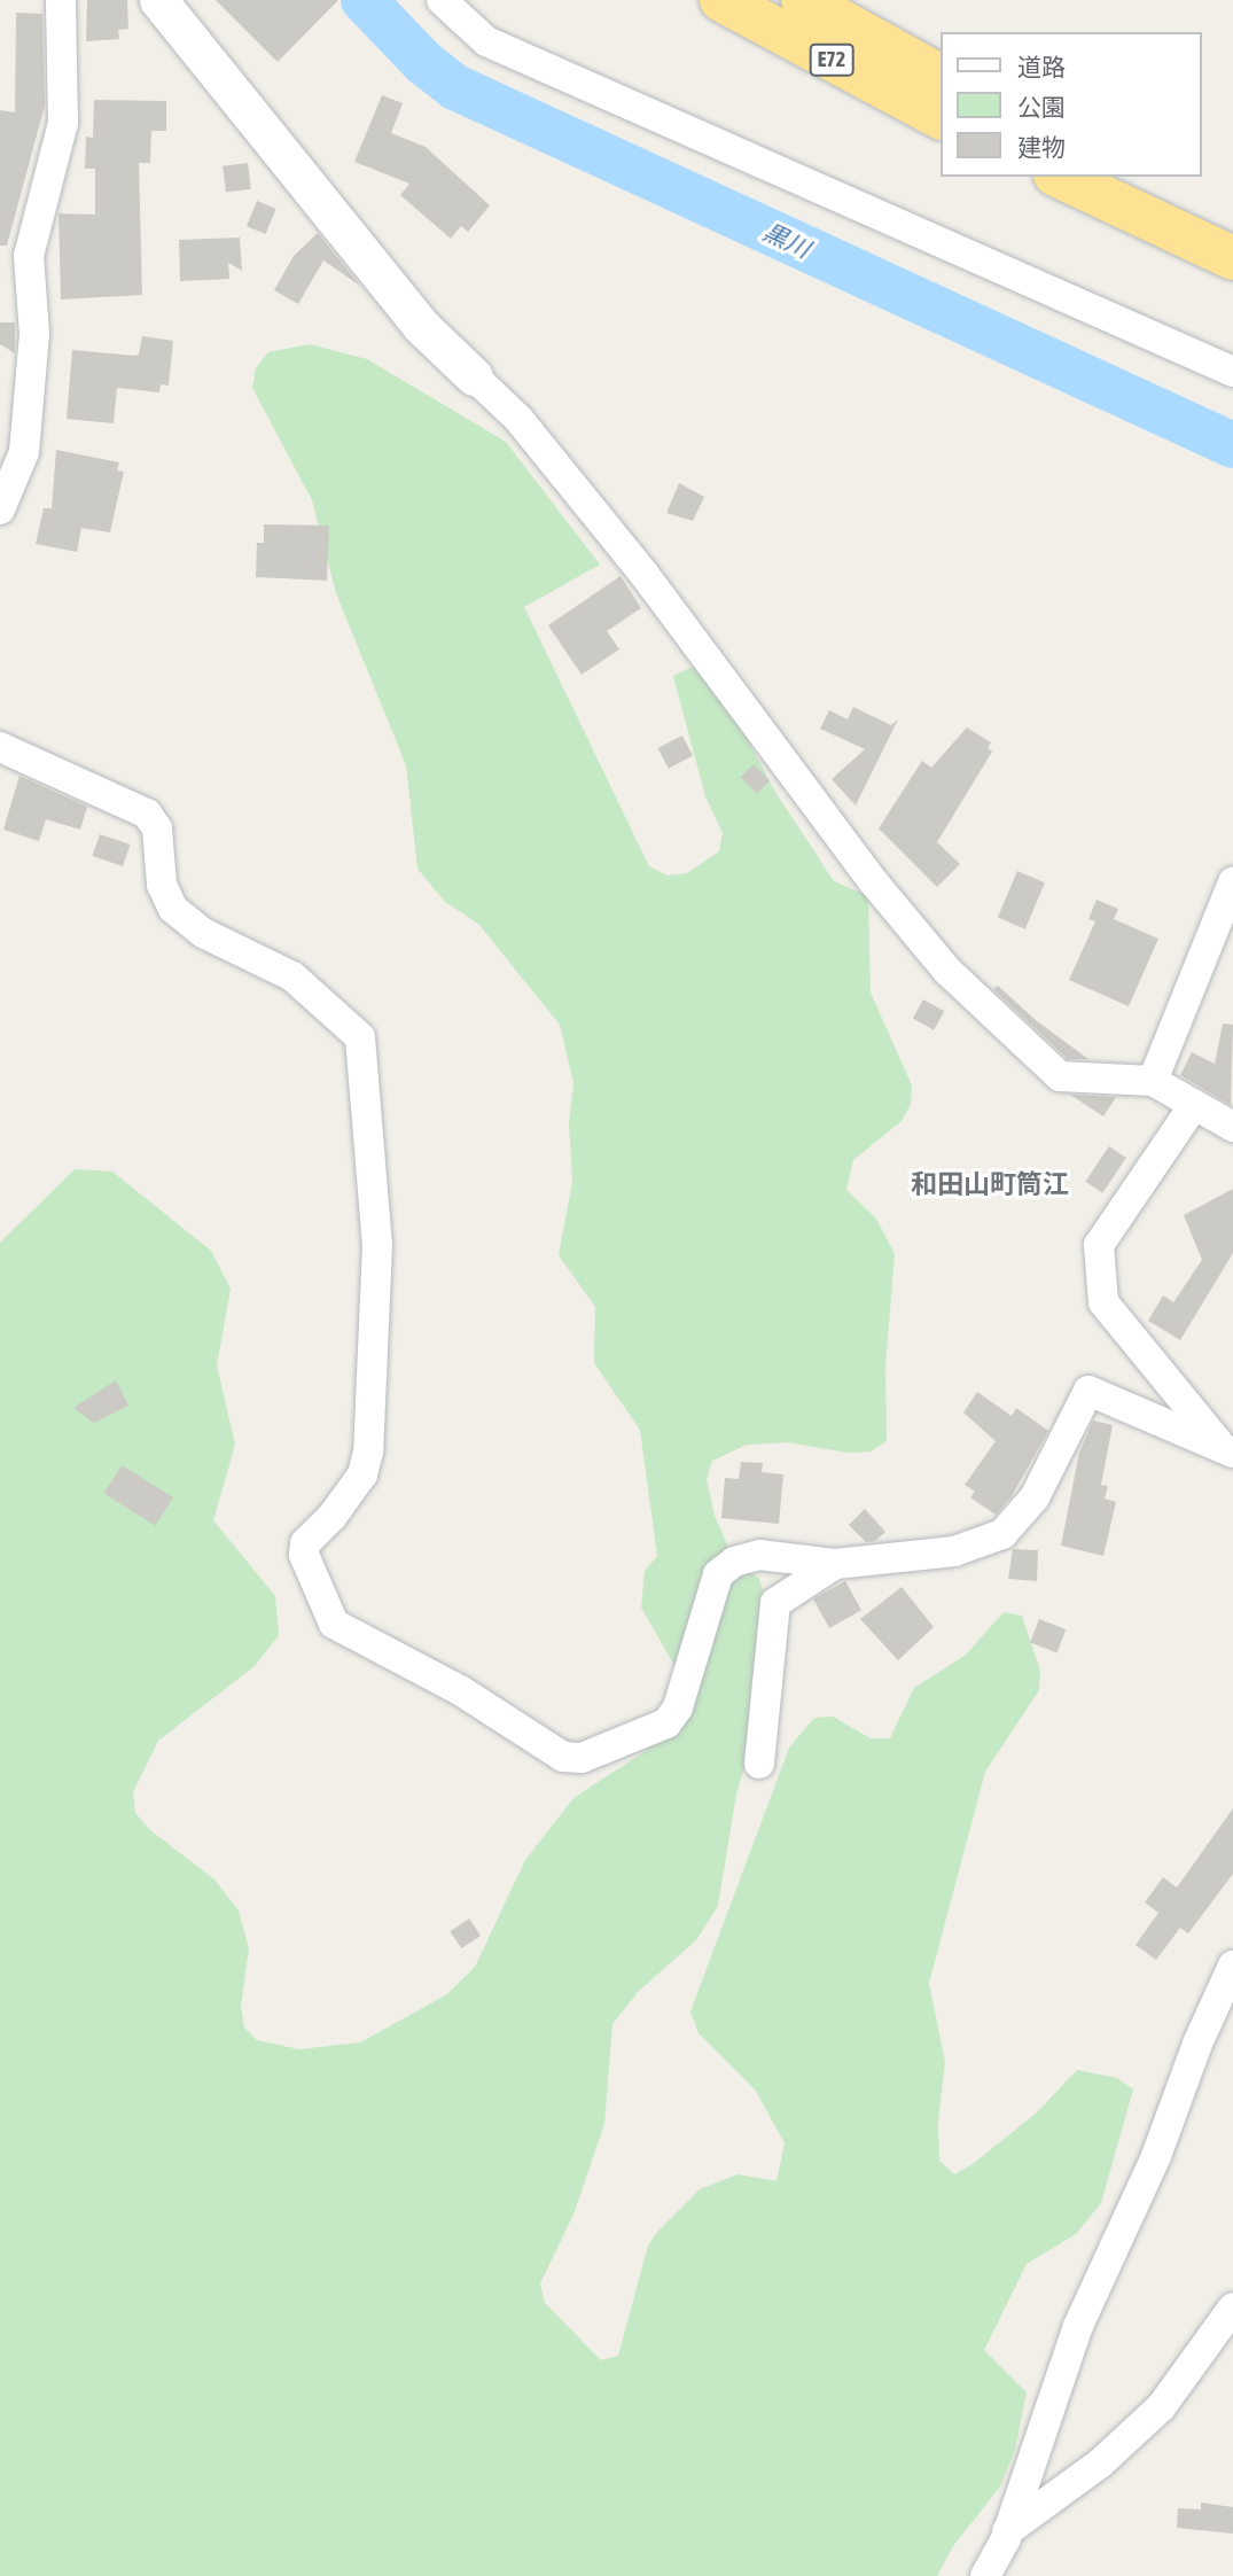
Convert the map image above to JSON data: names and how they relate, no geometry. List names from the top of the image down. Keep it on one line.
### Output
{"streets":{"highway":["E72"]},"districts":["和田山町筒江"],"water":["黒川"],"legend":["道路","公園","建物"]}
